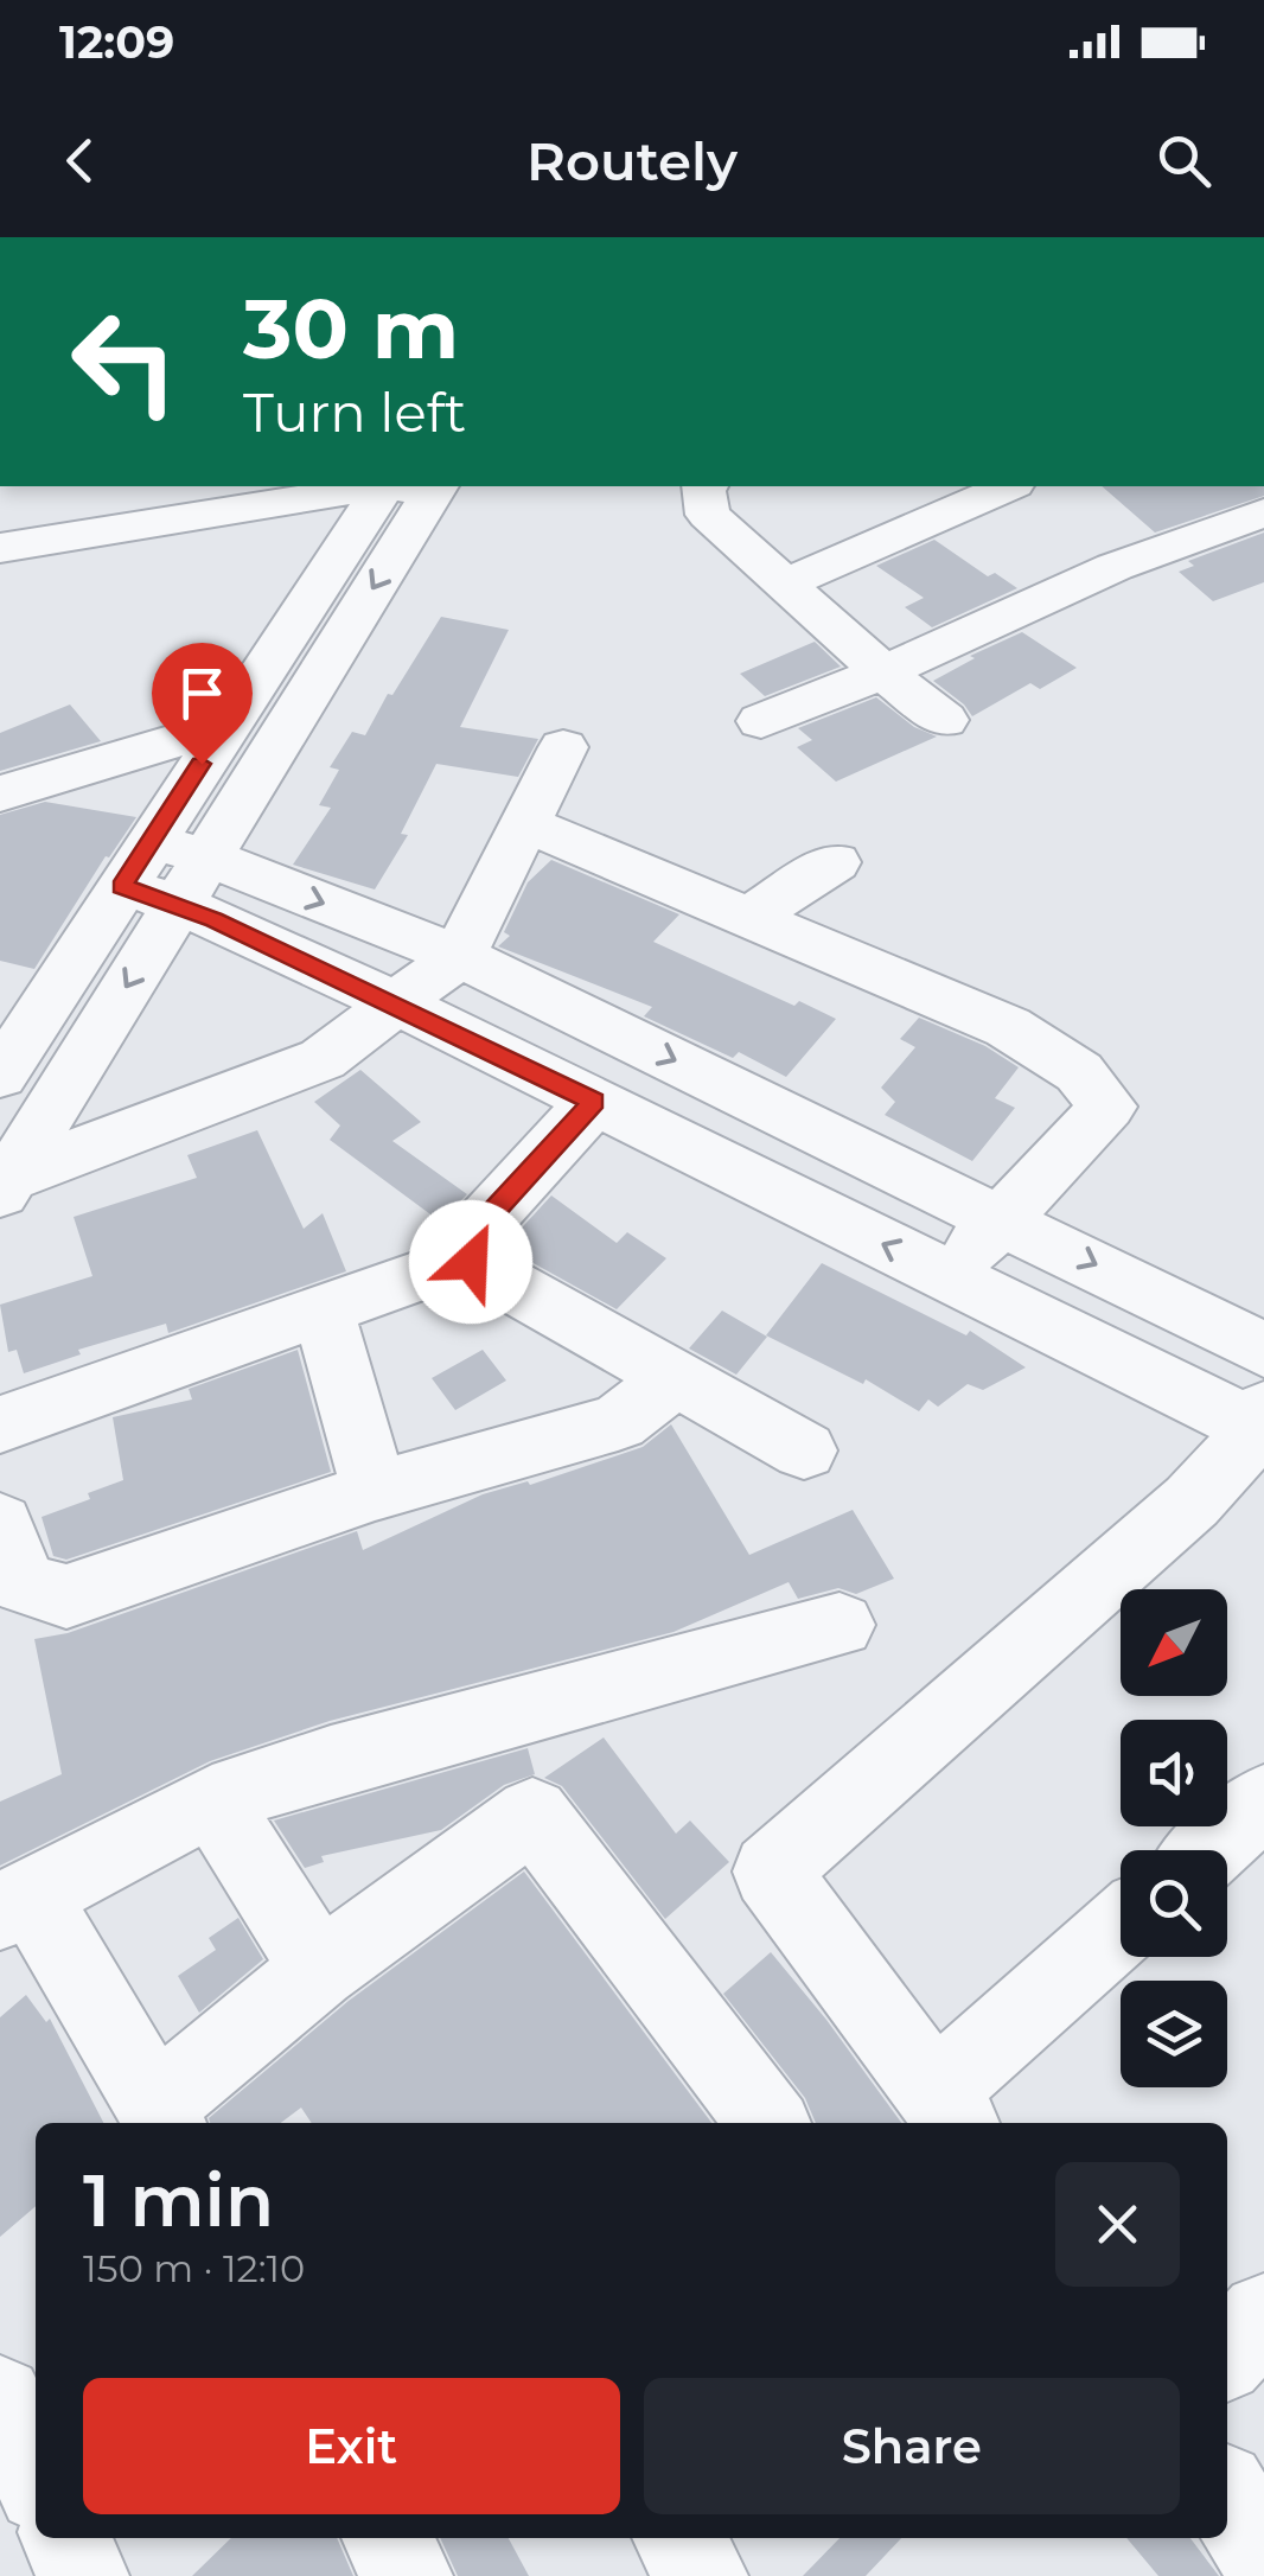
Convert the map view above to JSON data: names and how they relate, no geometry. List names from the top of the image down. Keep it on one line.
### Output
{"north":"bottom left","page":{"status":"12:09","header":"Routely","turn":["30 m","Turn left"],"heading":["1 min","150 m · 12:10"],"buttons":["Exit","Share"]}}
